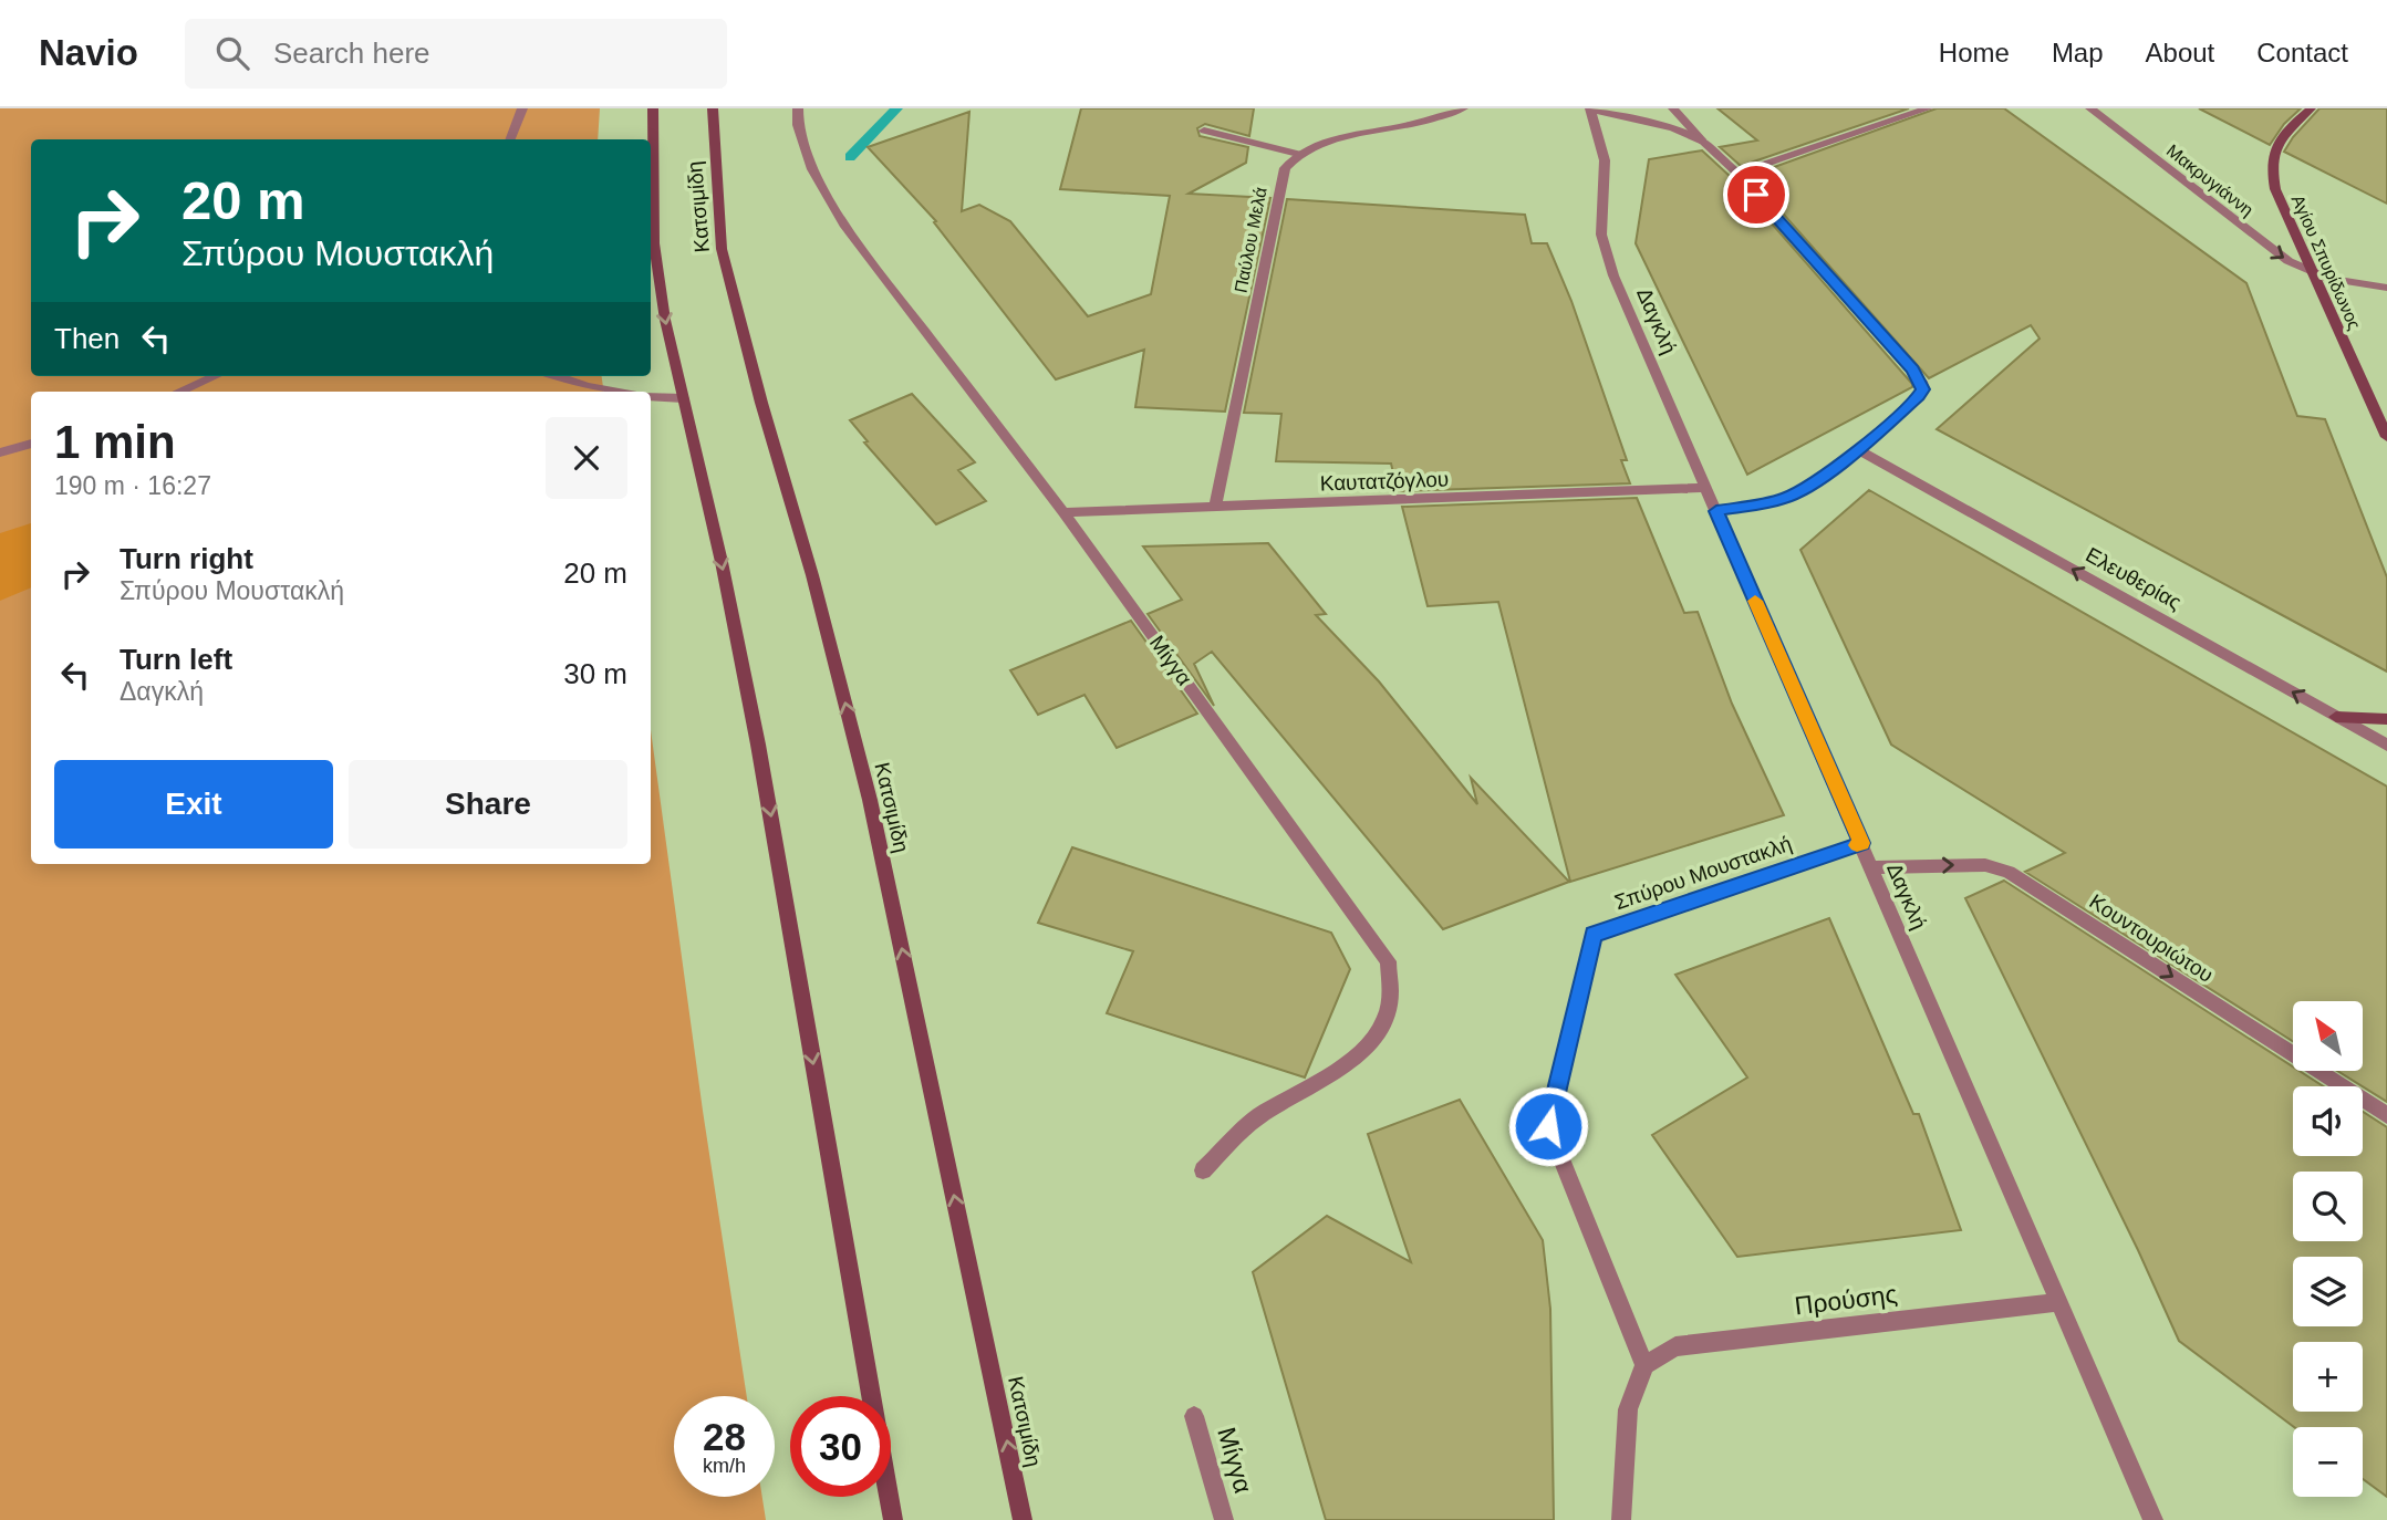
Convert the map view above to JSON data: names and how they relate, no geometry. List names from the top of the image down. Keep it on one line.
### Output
{"streets":{"main road":["Κατσιμίδη","Αγίου Σπυρίδωνος"],"street":["Μακρυγιάννη","Παύλου Μελά","Δαγκλή","Καυτατζόγλου","Ελευθερίας","Μίγγα","Σπύρου Μουστακλή","Κουντουριώτου","Προύσης"]},"crossings":[["Μακρυγιάννη","Αγίου Σπυρίδωνος"],["Παύλου Μελά","Καυτατζόγλου"],["Δαγκλή","Καυτατζόγλου"],["Δαγκλή","Σπύρου Μουστακλή"],["Δαγκλή","Κουντουριώτου"],["Δαγκλή","Προύσης"],["Καυτατζόγλου","Μίγγα"],["Σπύρου Μουστακλή","Προύσης"]],"one_way":["Μακρυγιάννη","Ελευθερίας","Κουντουριώτου"],"north":"top left","page":{"header":"Navio","search":"Search here","nav":["Home","Map","About","Contact"],"turn":["20 m","Σπύρου Μουστακλή"],"then":"Then","heading":["1 min","190 m · 16:27"],"list":[{"name":"Turn right","note":"Σπύρου Μουστακλή","value":"20 m"},{"name":"Turn left","note":"Δαγκλή","value":"30 m"}],"buttons":["Exit","Share"],"map_buttons":["+","−"],"speed":"28 km/h","limit":"30"}}
